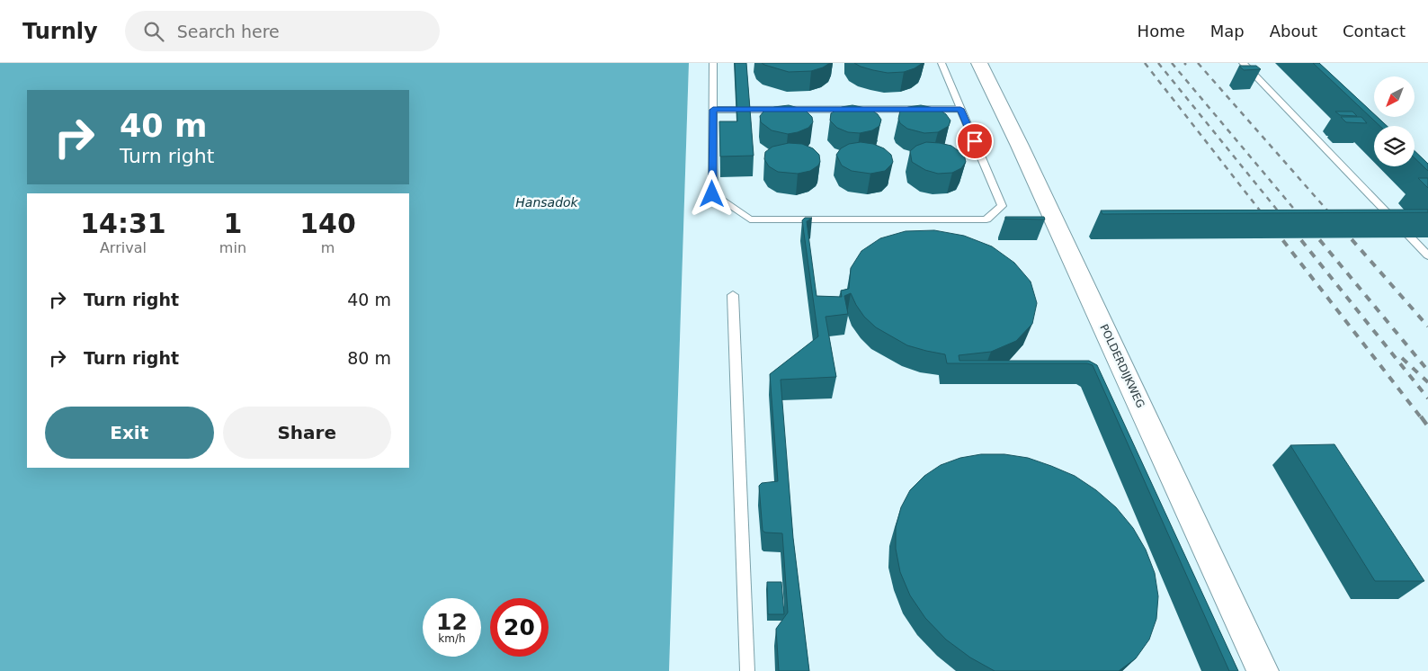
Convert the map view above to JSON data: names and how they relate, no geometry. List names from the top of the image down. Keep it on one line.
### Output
{"streets":{"street":["POLDERDIJKWEG"]},"water":["Hansadok"],"north":"bottom left","page":{"header":"Turnly","search":"Search here","nav":["Home","Map","About","Contact"],"turn":["40 m","Turn right"],"eta":["14:31","Arrival","1","min","140","m"],"list":[{"name":"Turn right","value":"40 m"},{"name":"Turn right","value":"80 m"}],"buttons":["Exit","Share"],"speed":"12 km/h","limit":"20"}}
